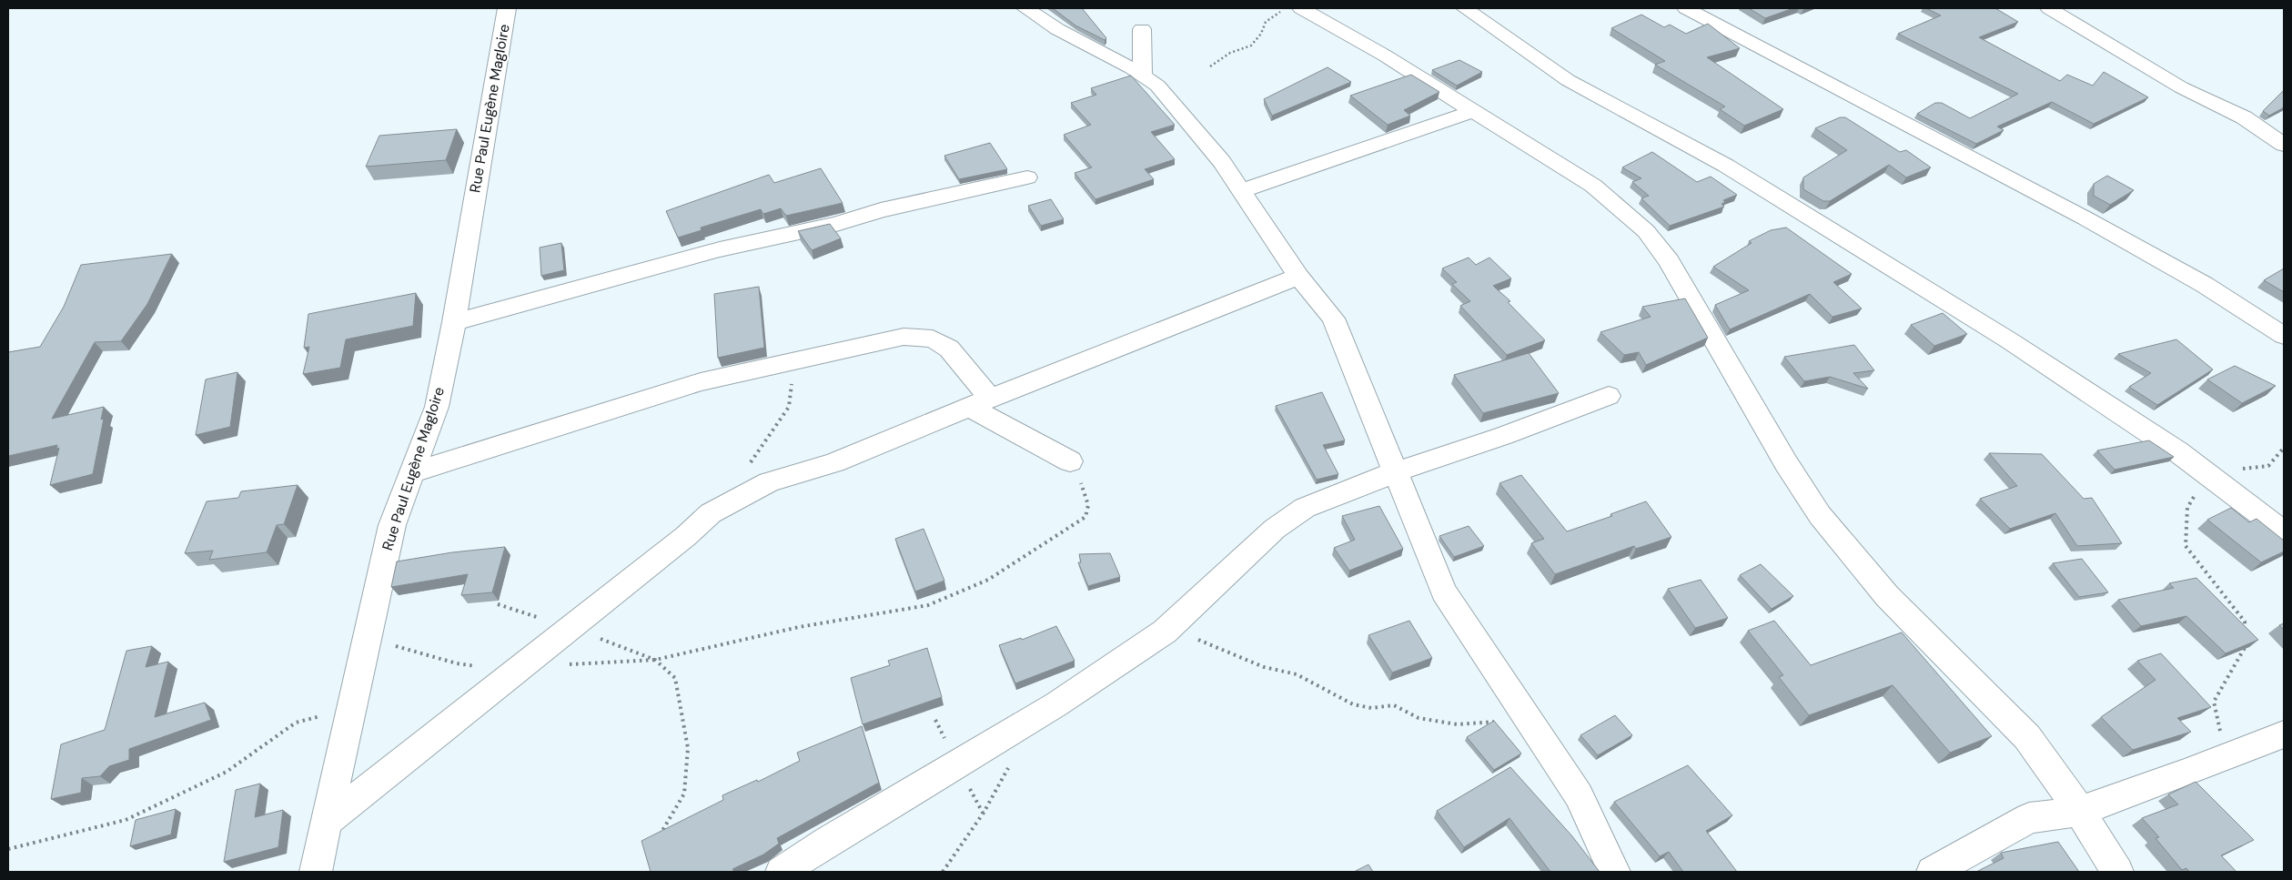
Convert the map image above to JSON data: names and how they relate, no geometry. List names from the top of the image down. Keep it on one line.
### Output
{"streets":{"street":["Rue Paul Eugène Magloire"]}}
